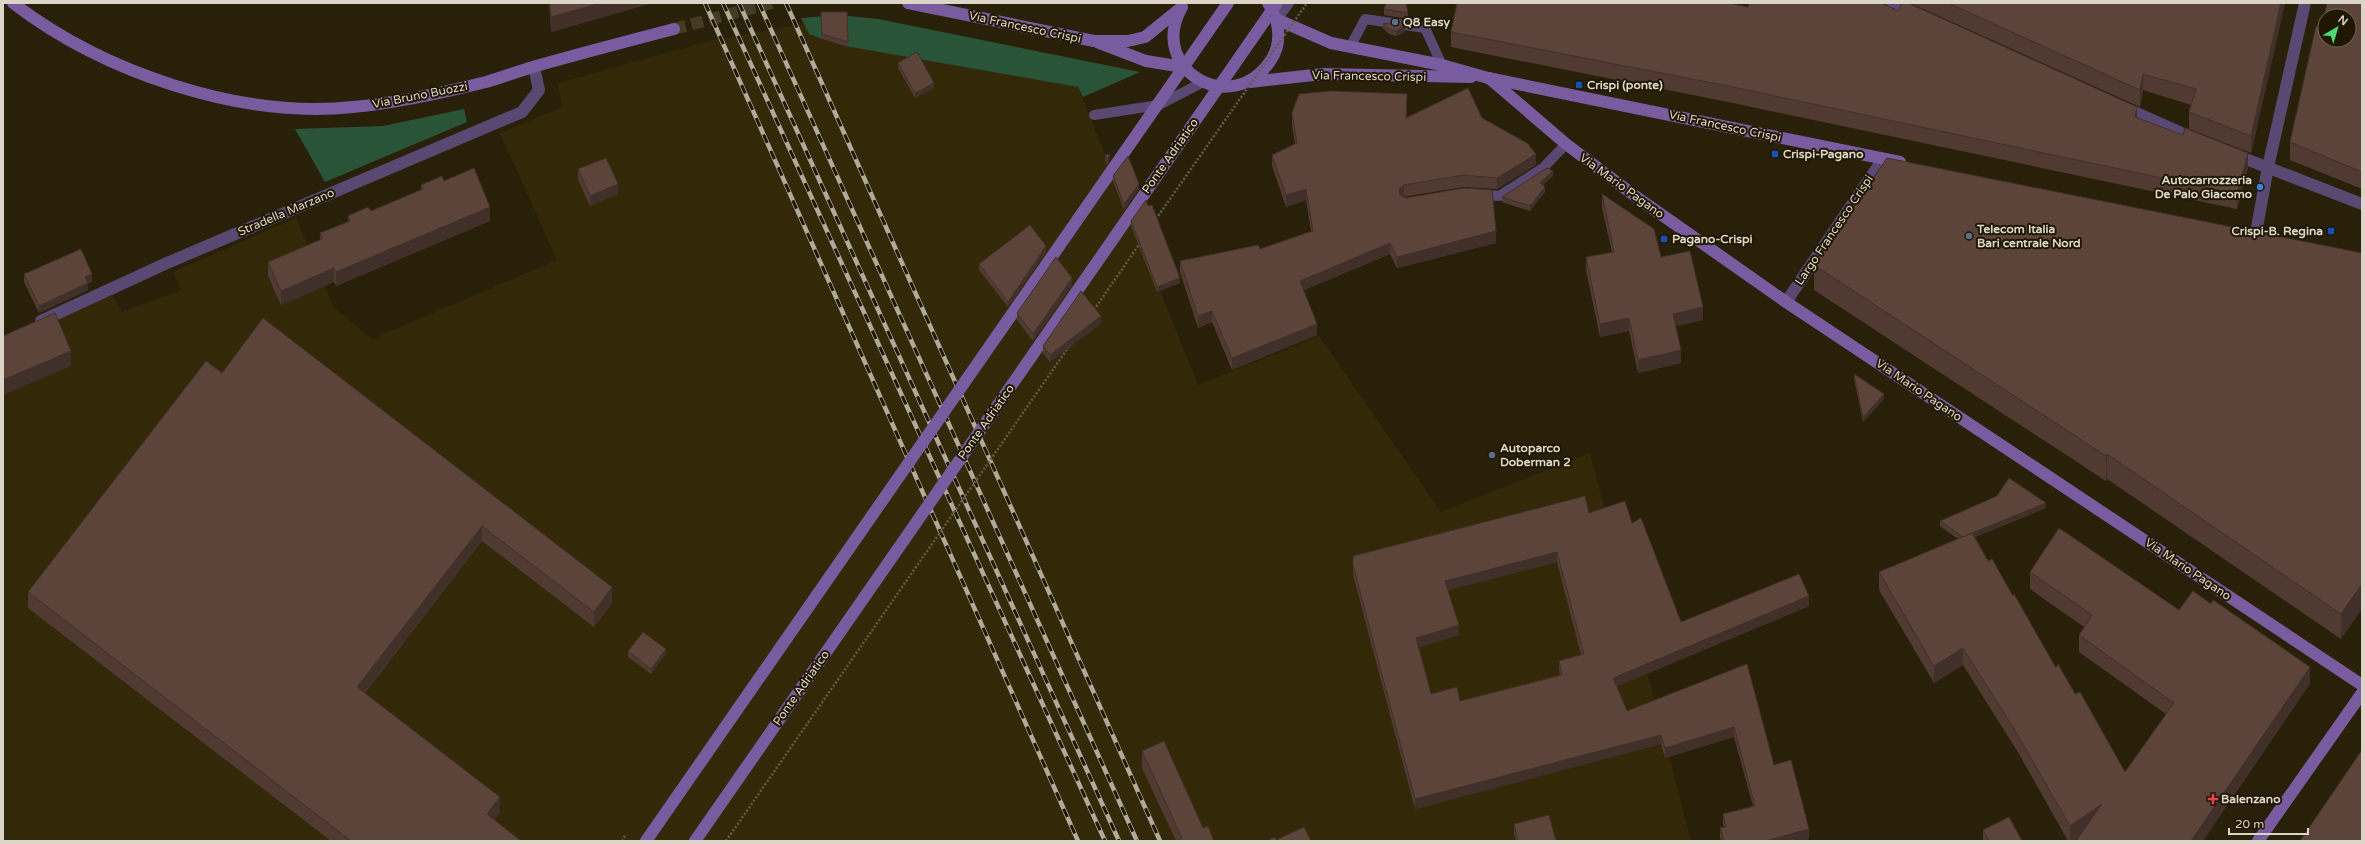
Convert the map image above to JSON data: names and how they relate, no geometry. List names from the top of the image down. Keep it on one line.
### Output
{"streets":{"main road":["Via Francesco Crispi","Via Bruno Buozzi","Ponte Adriatico","Via Mario Pagano"],"street":["Stradella Marzano","Largo Francesco Crispi"]},"crossings":[["Via Francesco Crispi","Via Mario Pagano"],["Via Francesco Crispi","Largo Francesco Crispi"],["Via Bruno Buozzi","Stradella Marzano"],["Via Mario Pagano","Largo Francesco Crispi"]],"places":{"other":["Q8 Easy","Autocarrozzeria De Palo Giacomo","Telecom Italia Bari centrale Nord","Autoparco Doberman 2"],"transit":["Crispi (ponte)","Crispi-Pagano","Crispi-B. Regina","Pagano-Crispi"],"health":["Balenzano"]},"scale_bar":"20 m","north":"top right"}
